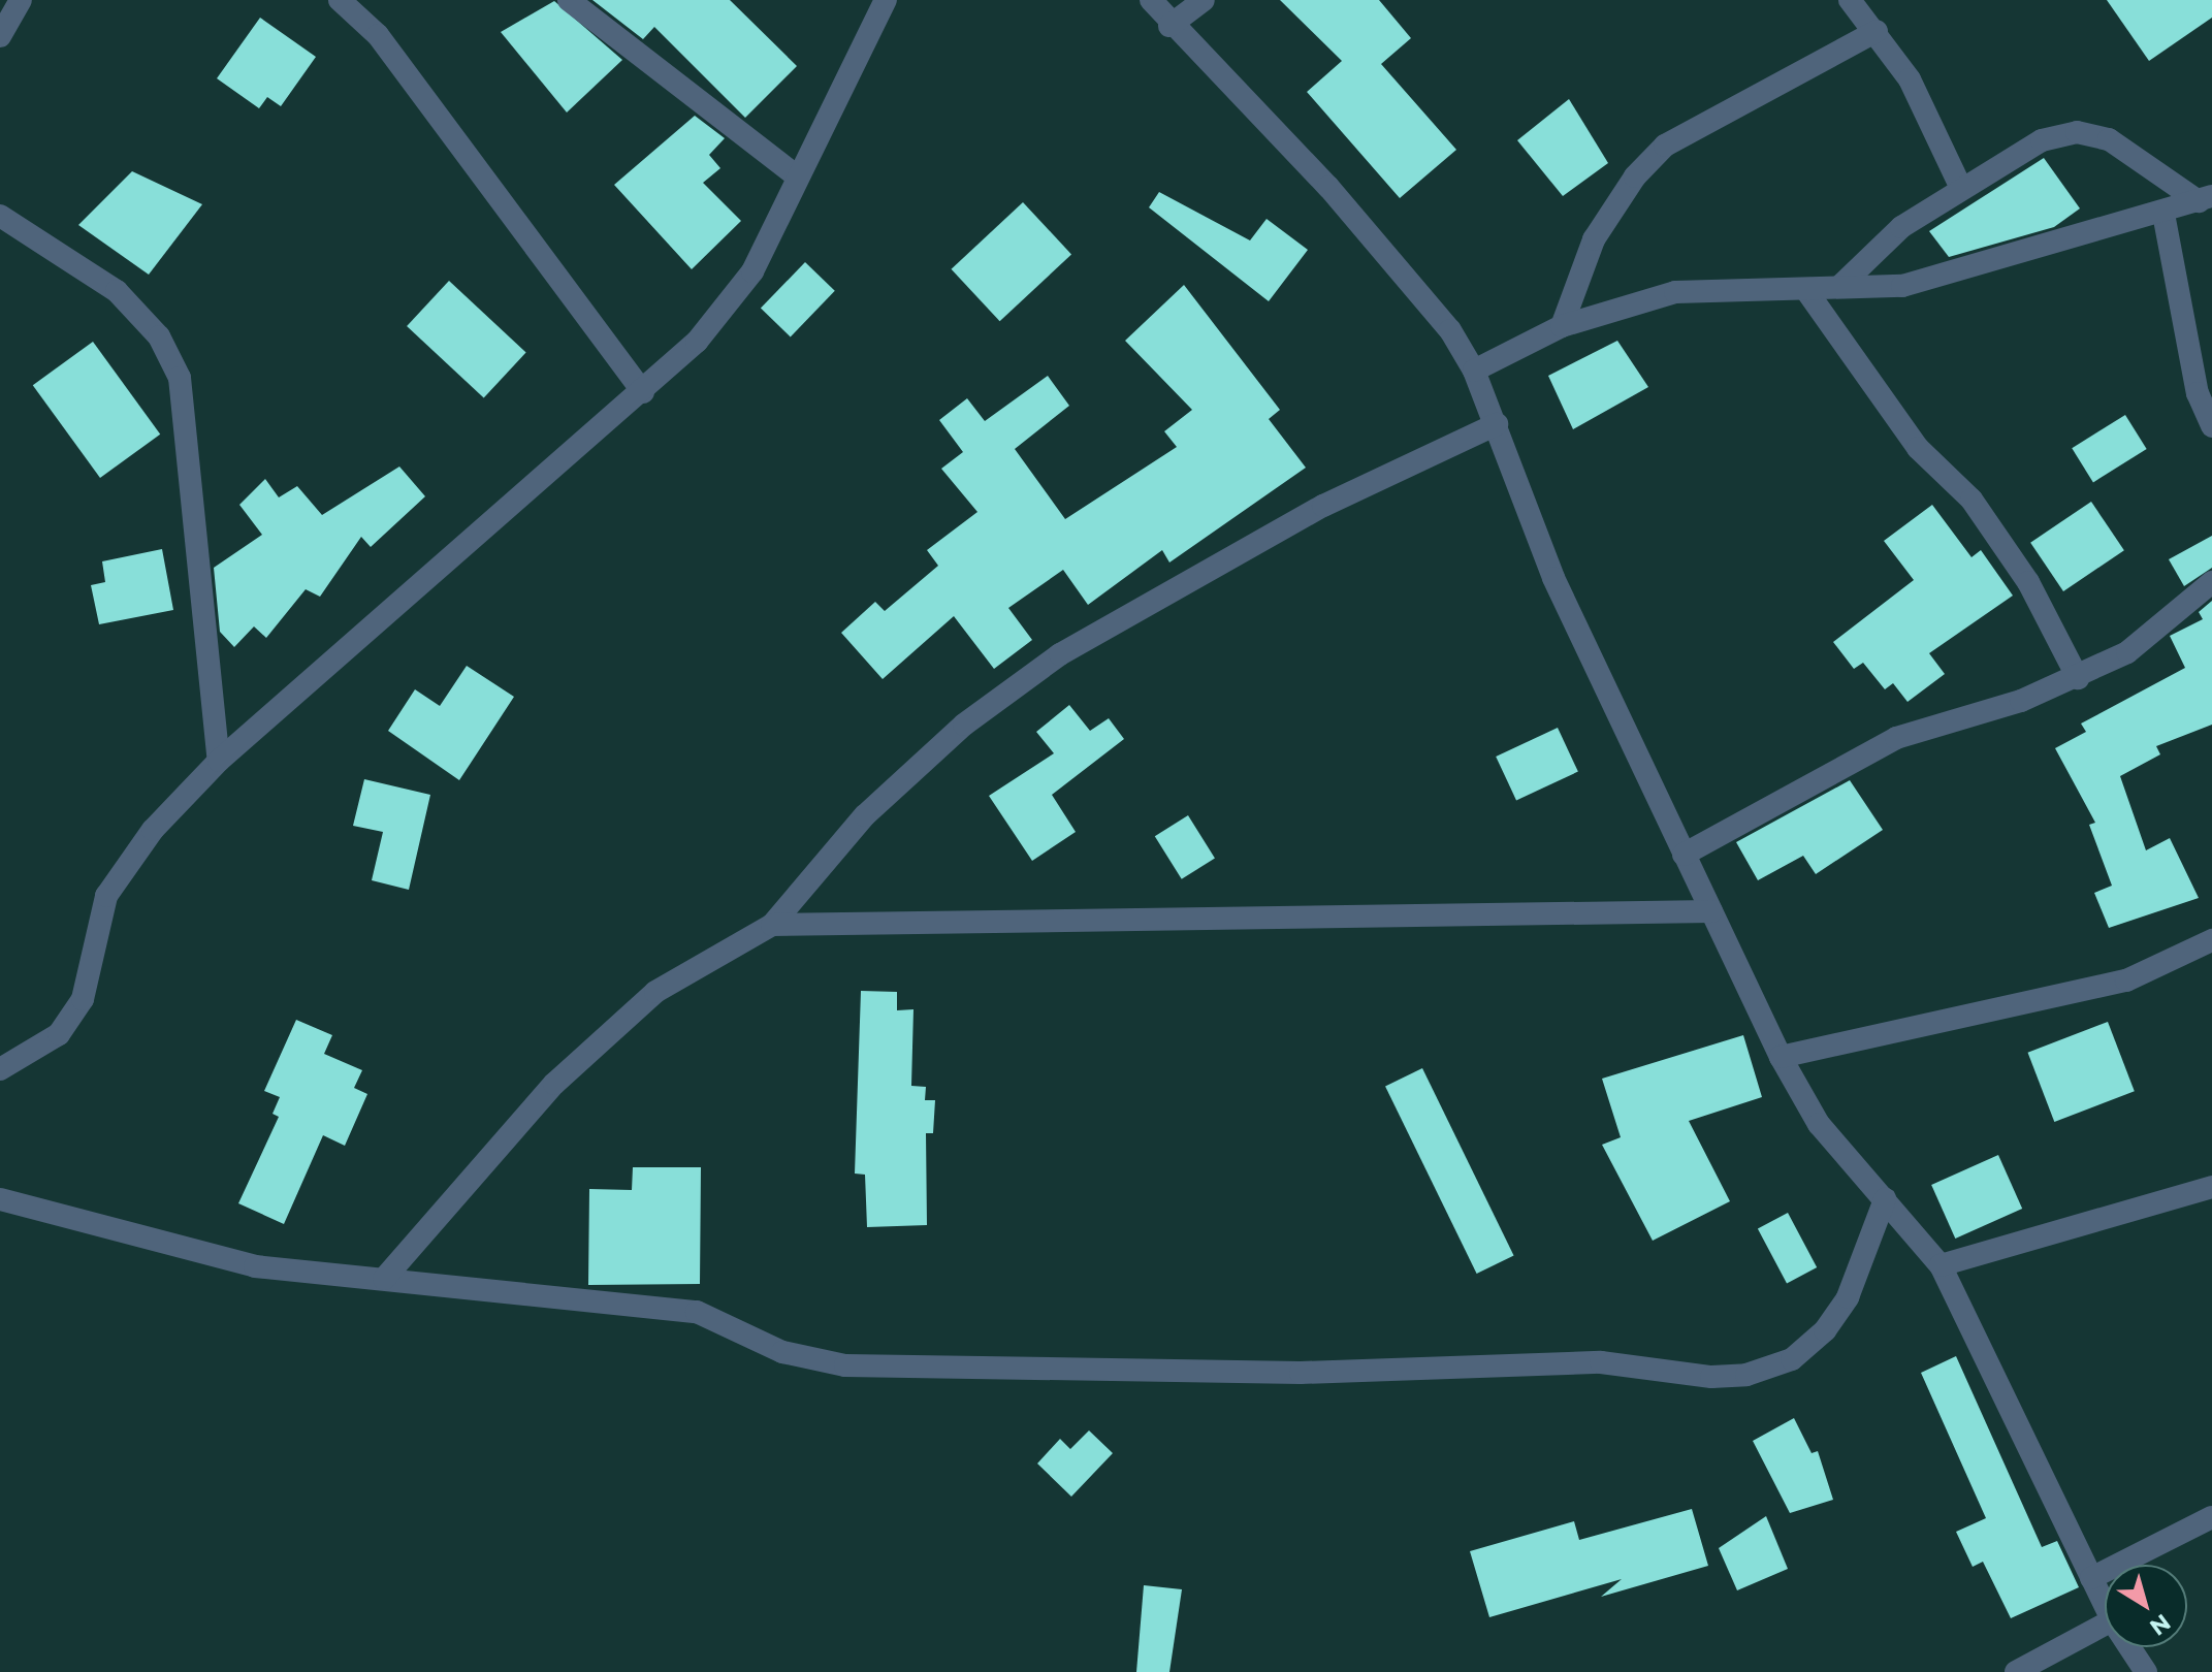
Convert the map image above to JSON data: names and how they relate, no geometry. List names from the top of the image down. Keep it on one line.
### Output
{"north":"bottom right"}
